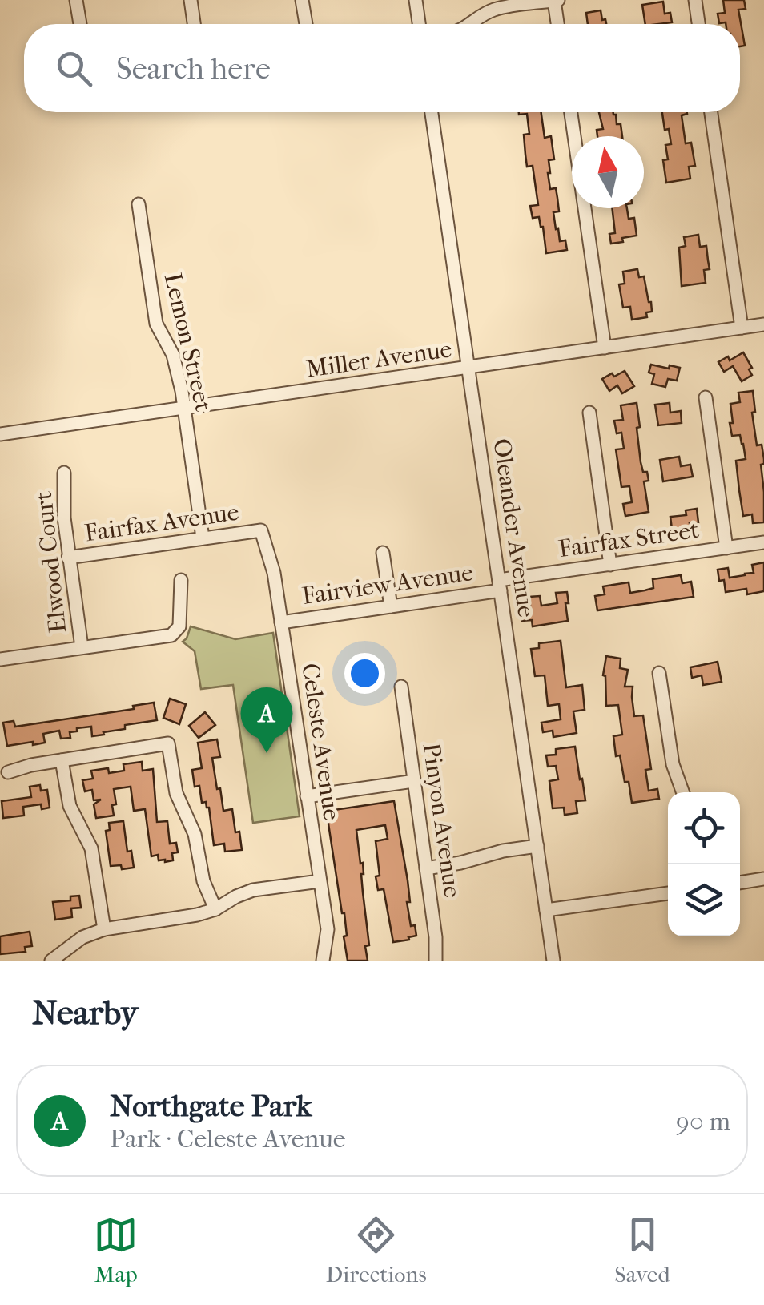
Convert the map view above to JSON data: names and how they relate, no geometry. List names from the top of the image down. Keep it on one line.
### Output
{"streets":{"street":["Lemon Street","Miller Avenue","Fairfax Avenue","Oleander Avenue","Fairfax Street","Elwood Court","Fairview Avenue","Celeste Avenue","Pinyon Avenue"]},"crossings":[["Lemon Street","Miller Avenue"],["Lemon Street","Fairfax Avenue"],["Miller Avenue","Oleander Avenue"],["Fairfax Avenue","Elwood Court"],["Fairfax Avenue","Celeste Avenue"],["Oleander Avenue","Fairfax Street"],["Oleander Avenue","Fairview Avenue"],["Fairfax Street","Fairview Avenue"],["Fairview Avenue","Celeste Avenue"]],"north":"top","page":{"search":"Search here","pins":"A","heading":"Nearby","list":[{"mark":"A","name":"Northgate Park","note":"Park · Celeste Avenue","value":"90 m"}],"nav":["Map","Directions","Saved"]}}
